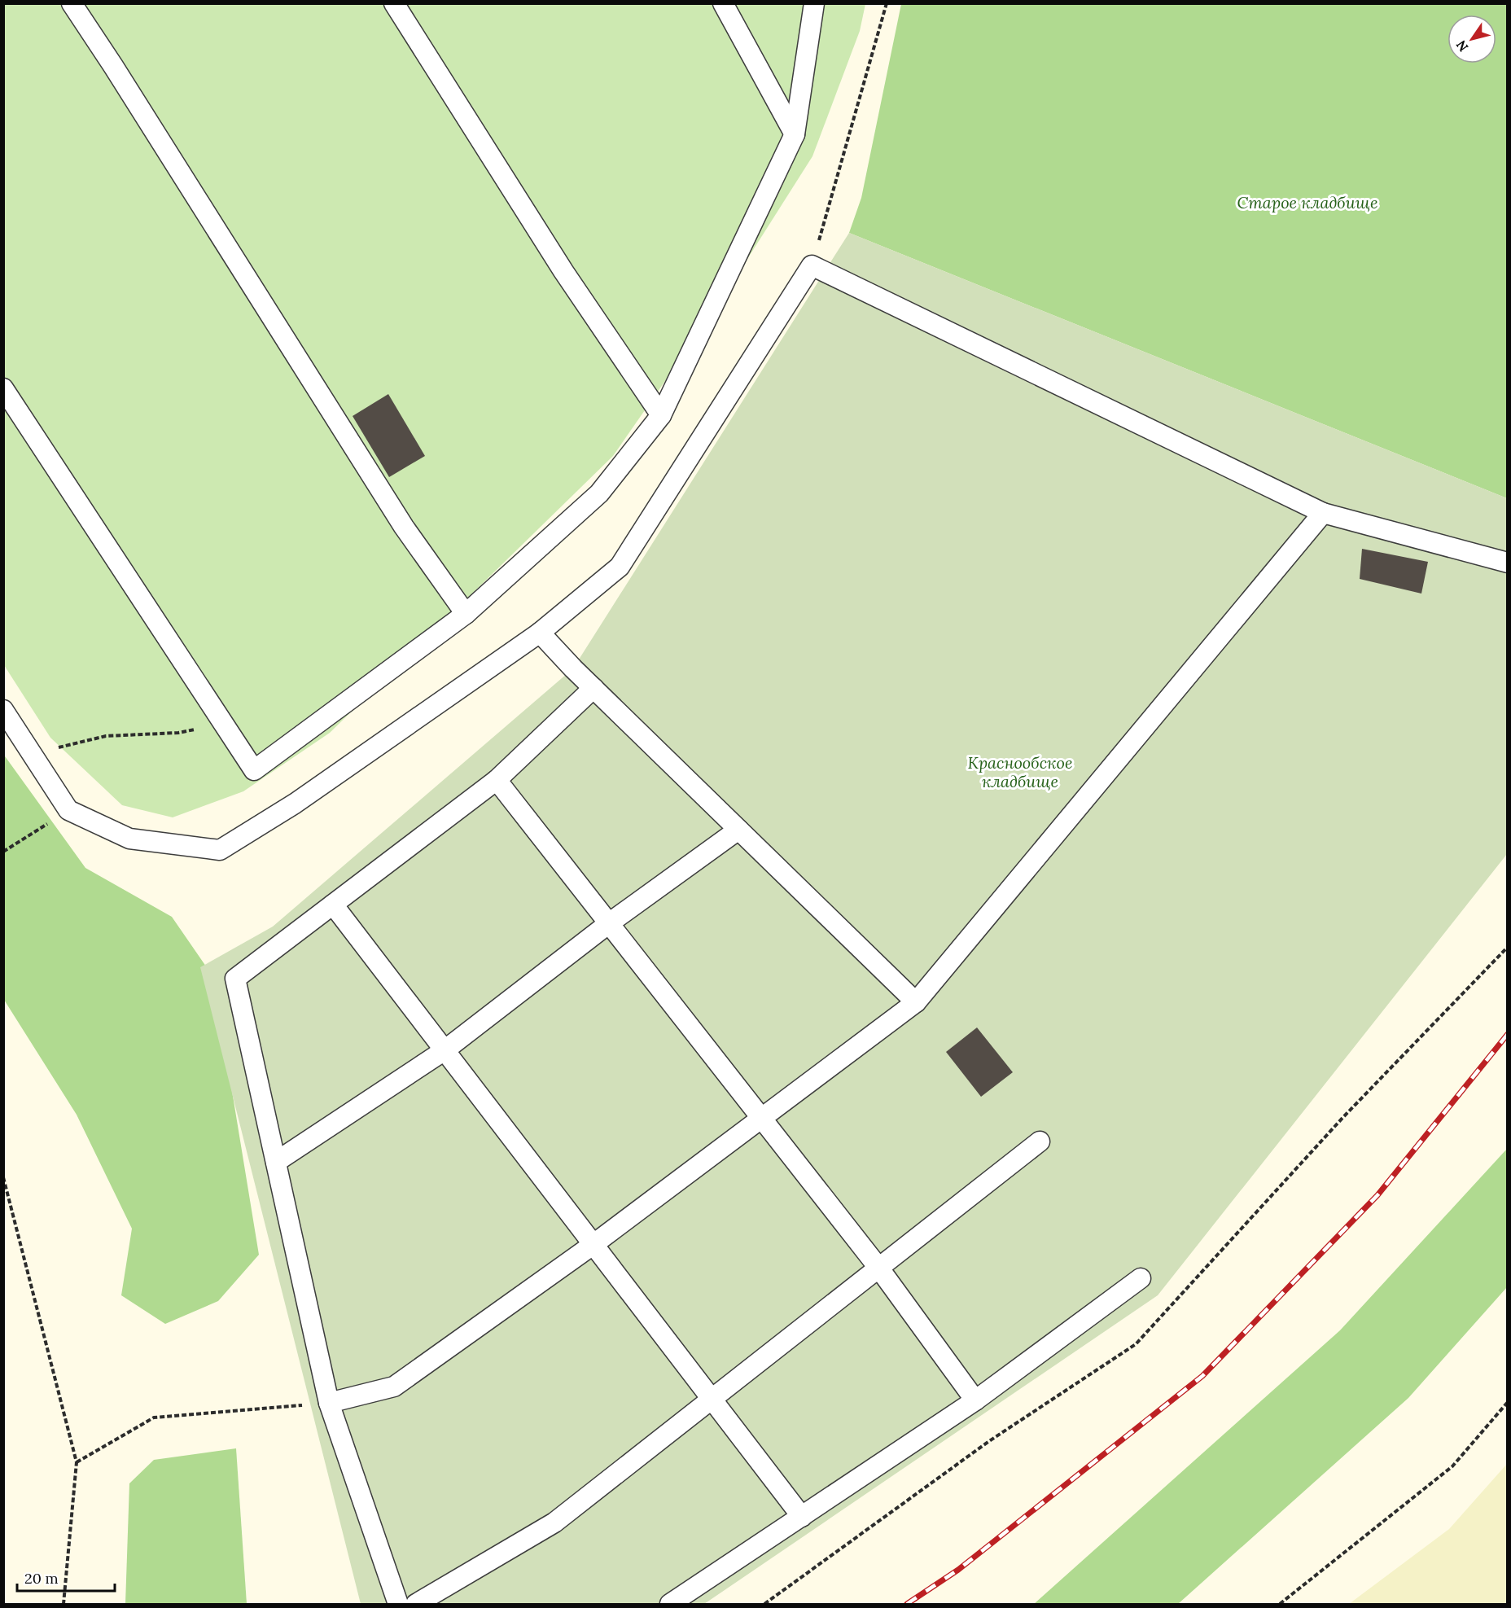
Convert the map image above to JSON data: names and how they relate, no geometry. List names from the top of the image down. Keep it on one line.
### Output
{"parks":["Старое кладбище","Краснообское кладбище"],"scale_bar":"20 m","north":"bottom left"}
